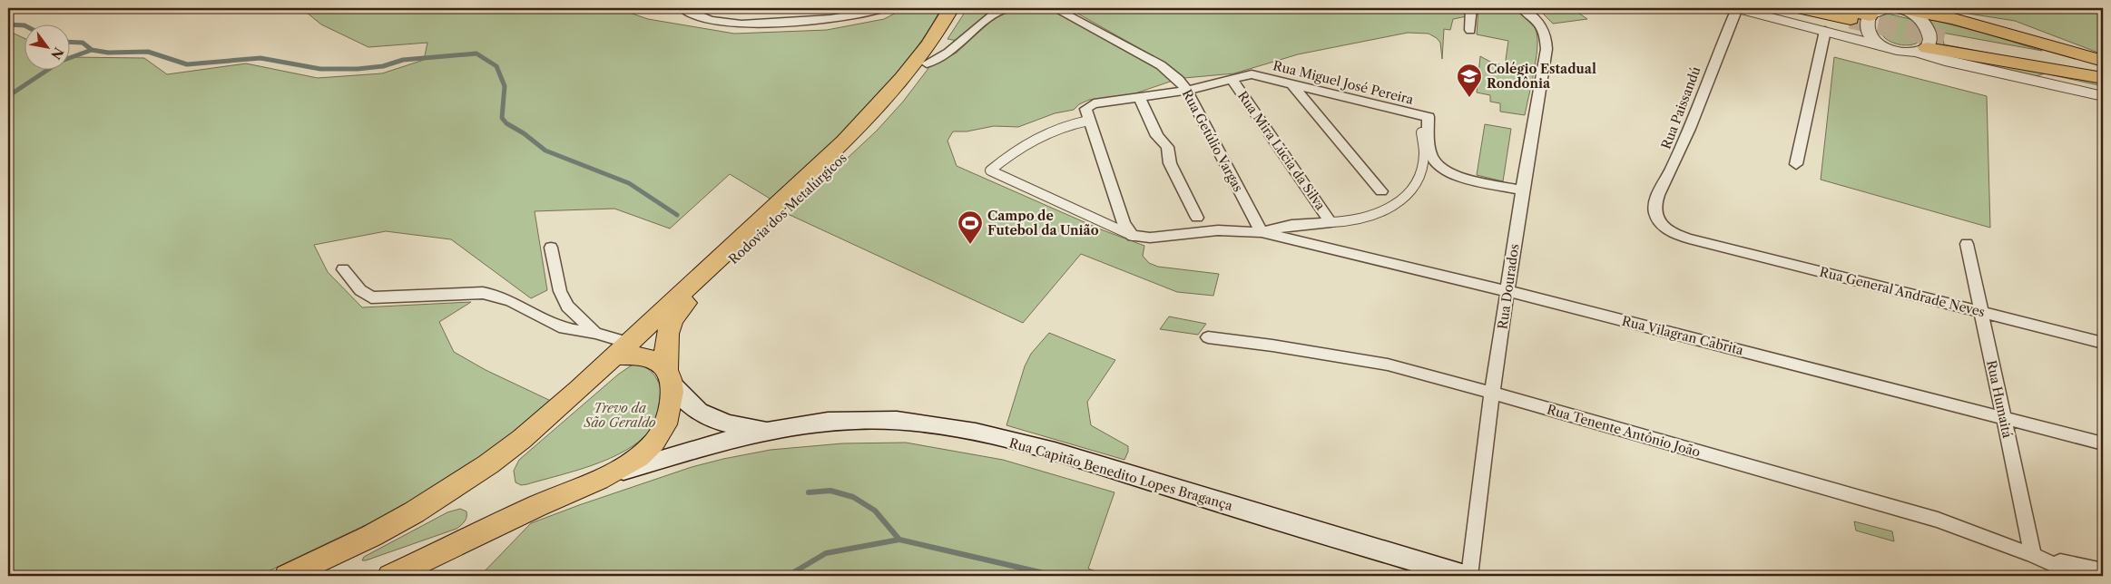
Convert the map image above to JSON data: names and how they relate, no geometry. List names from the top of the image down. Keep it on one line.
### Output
{"streets":{"main road":["Rodovia dos Metalúrgicos","Rua Capitão Benedito Lopes Bragança"],"street":["Rua Miguel José Pereira","Rua Paissandú","Rua Getúlio Vargas","Rua Mira Lúcia da Silva","Rua Dourados","Rua General Andrade Neves","Rua Vilagran Cabrita","Rua Humaitá","Rua Tenente Antônio João"]},"crossings":[["Rua Miguel José Pereira","Rua Mira Lúcia da Silva"],["Rua Paissandú","Rua General Andrade Neves"],["Rua Getúlio Vargas","Rua Vilagran Cabrita"],["Rodovia dos Metalúrgicos","Rua Capitão Benedito Lopes Bragança"],["Rua Dourados","Rua Vilagran Cabrita"],["Rua Dourados","Rua Tenente Antônio João"],["Rua General Andrade Neves","Rua Humaitá"],["Rua Vilagran Cabrita","Rua Humaitá"],["Rua Humaitá","Rua Tenente Antônio João"]],"parks":["Trevo da São Geraldo"],"places":{"school or university":["Colégio Estadual Rondônia"],"sports":["Campo de Futebol da União"]},"north":"bottom right"}
